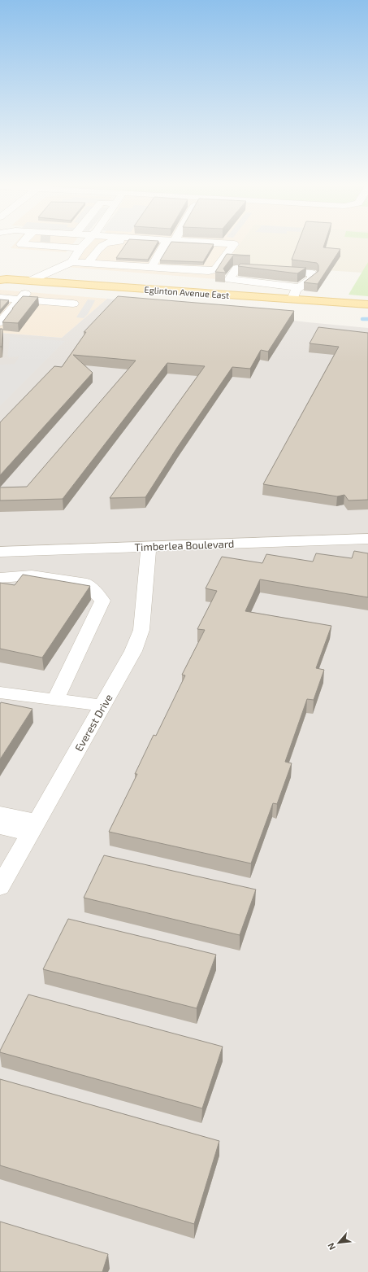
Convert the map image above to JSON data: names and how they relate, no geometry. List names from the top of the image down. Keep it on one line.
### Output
{"streets":{"main road":["Eglinton Avenue East"],"street":["Timberlea Boulevard","Everest Drive"]},"crossings":[["Timberlea Boulevard","Everest Drive"]],"north":"bottom left"}
